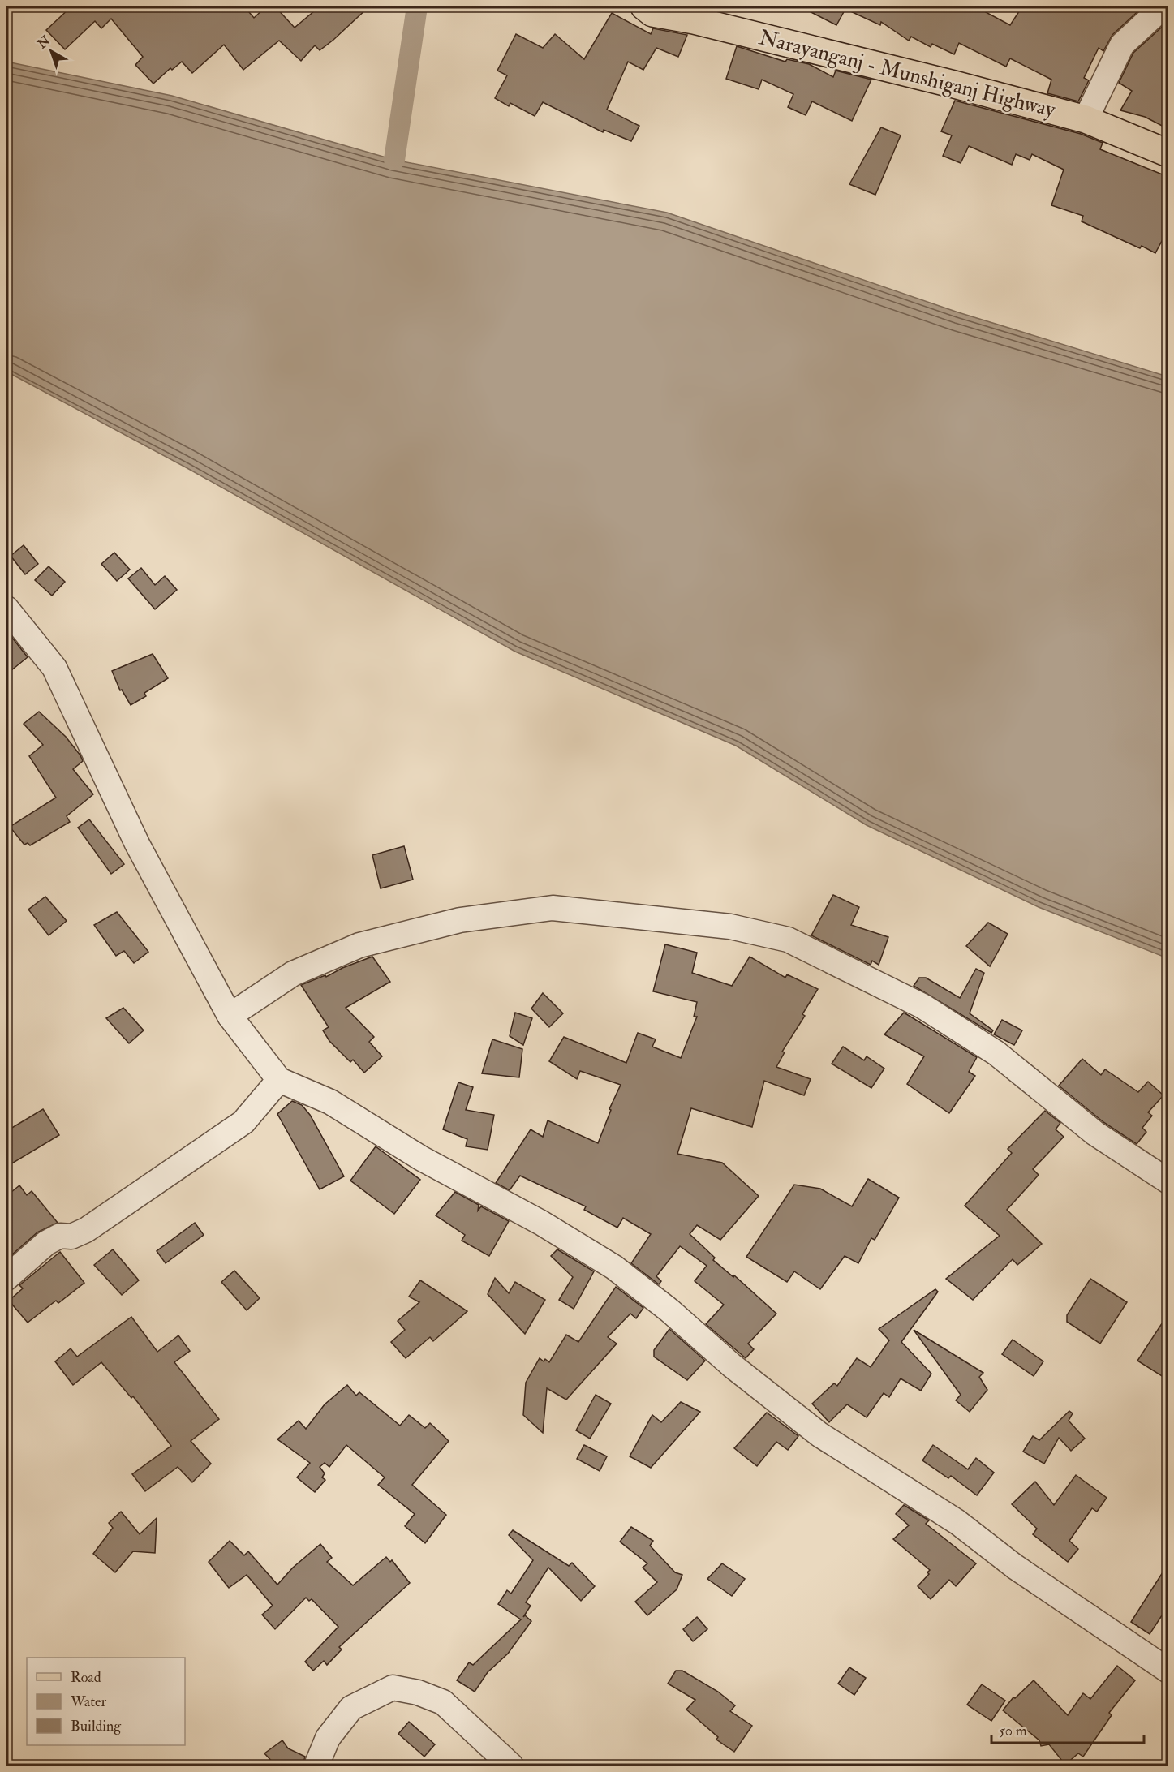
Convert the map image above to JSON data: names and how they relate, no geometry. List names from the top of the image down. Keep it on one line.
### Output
{"streets":{"main road":["Narayanganj - Munshiganj Highway"]},"legend":["Road","Water","Building"],"scale_bar":"50 m","north":"top left"}
